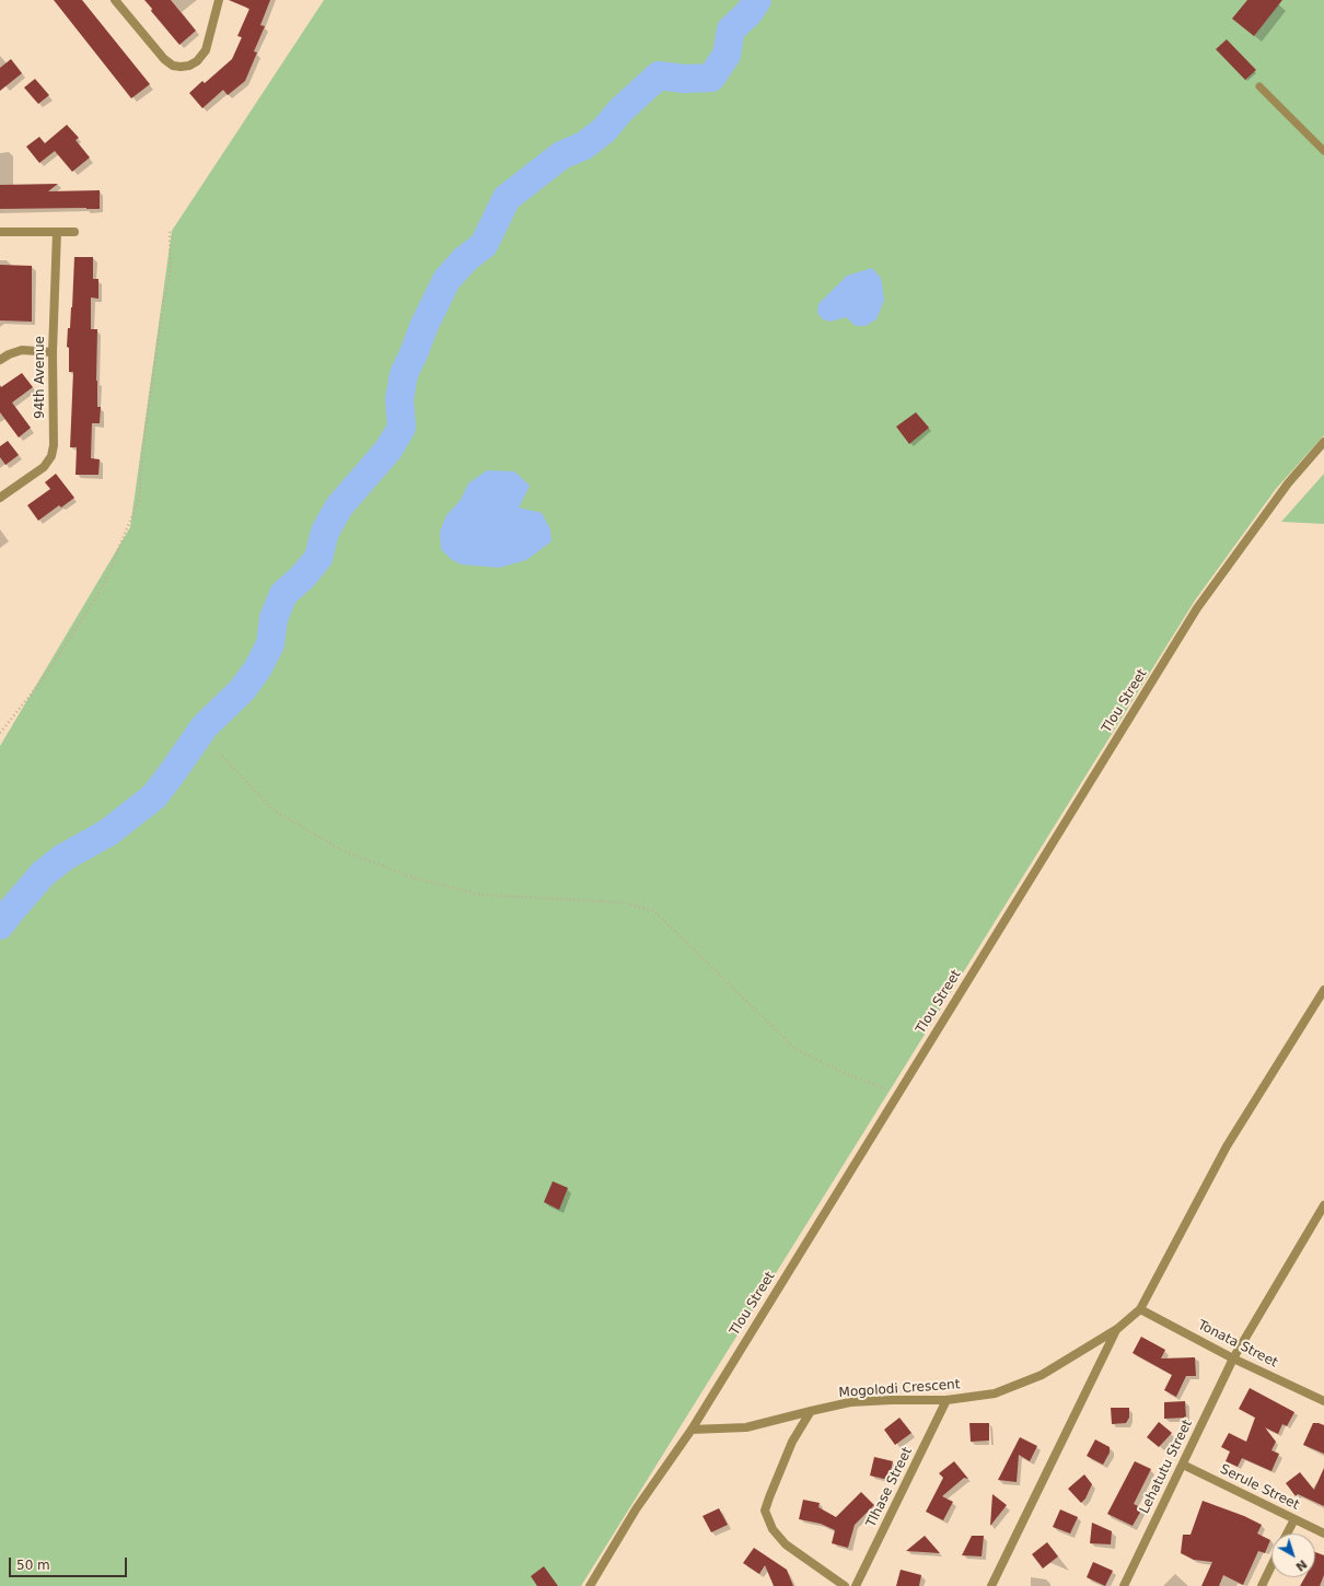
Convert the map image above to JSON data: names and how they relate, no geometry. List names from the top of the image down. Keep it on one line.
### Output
{"streets":{"street":["94th Avenue","Tlou Street","Tonata Street","Mogolodi Crescent","Lehatutu Street","Tlhase Street","Serule Street"]},"crossings":[["Tlou Street","Mogolodi Crescent"],["Tonata Street","Mogolodi Crescent"],["Tonata Street","Lehatutu Street"],["Mogolodi Crescent","Tlhase Street"],["Lehatutu Street","Serule Street"]],"scale_bar":"50 m","north":"bottom right"}
